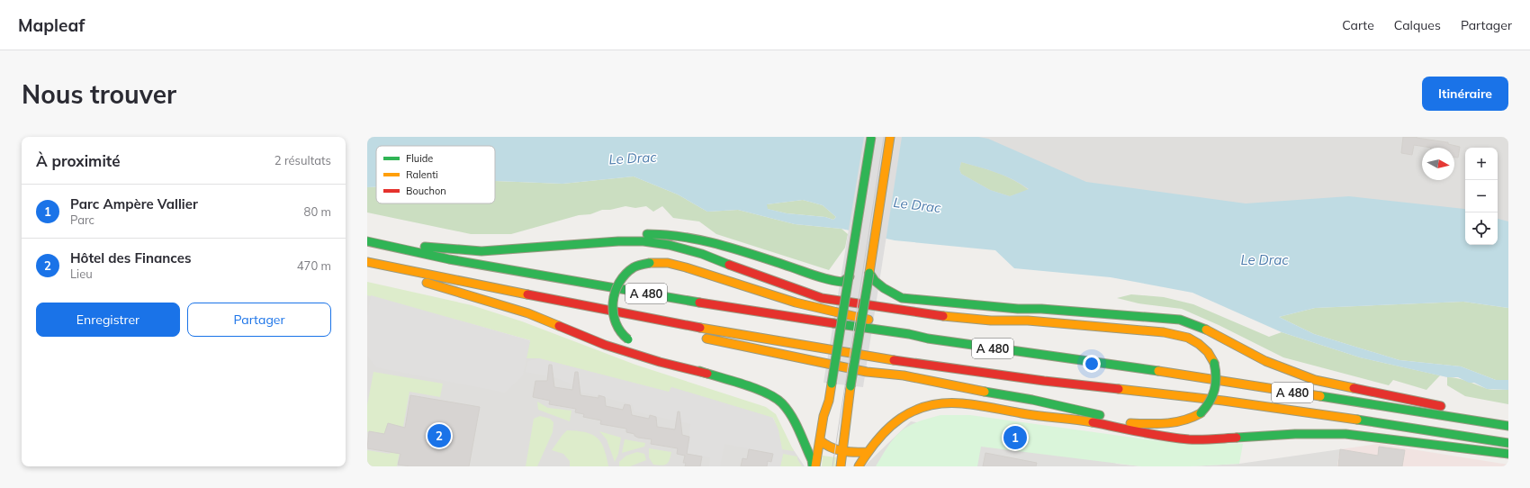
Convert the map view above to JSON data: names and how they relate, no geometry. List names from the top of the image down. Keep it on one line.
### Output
{"streets":{"main road":["A 480"]},"water":["Le Drac"],"legend":["Fluide","Ralenti","Bouchon"],"north":"right","page":{"header":"Mapleaf","nav":["Carte","Calques","Partager"],"buttons":["Itinéraire",["Enregistrer","Partager"]],"title":"Nous trouver","heading":["À proximité","2 résultats"],"map_buttons":["+","−"],"list":[{"mark":"1","name":"Parc Ampère Vallier","note":"Parc","value":"80 m"},{"mark":"2","name":"Hôtel des Finances","note":"Lieu","value":"470 m"}],"pins":["2","1"]}}
